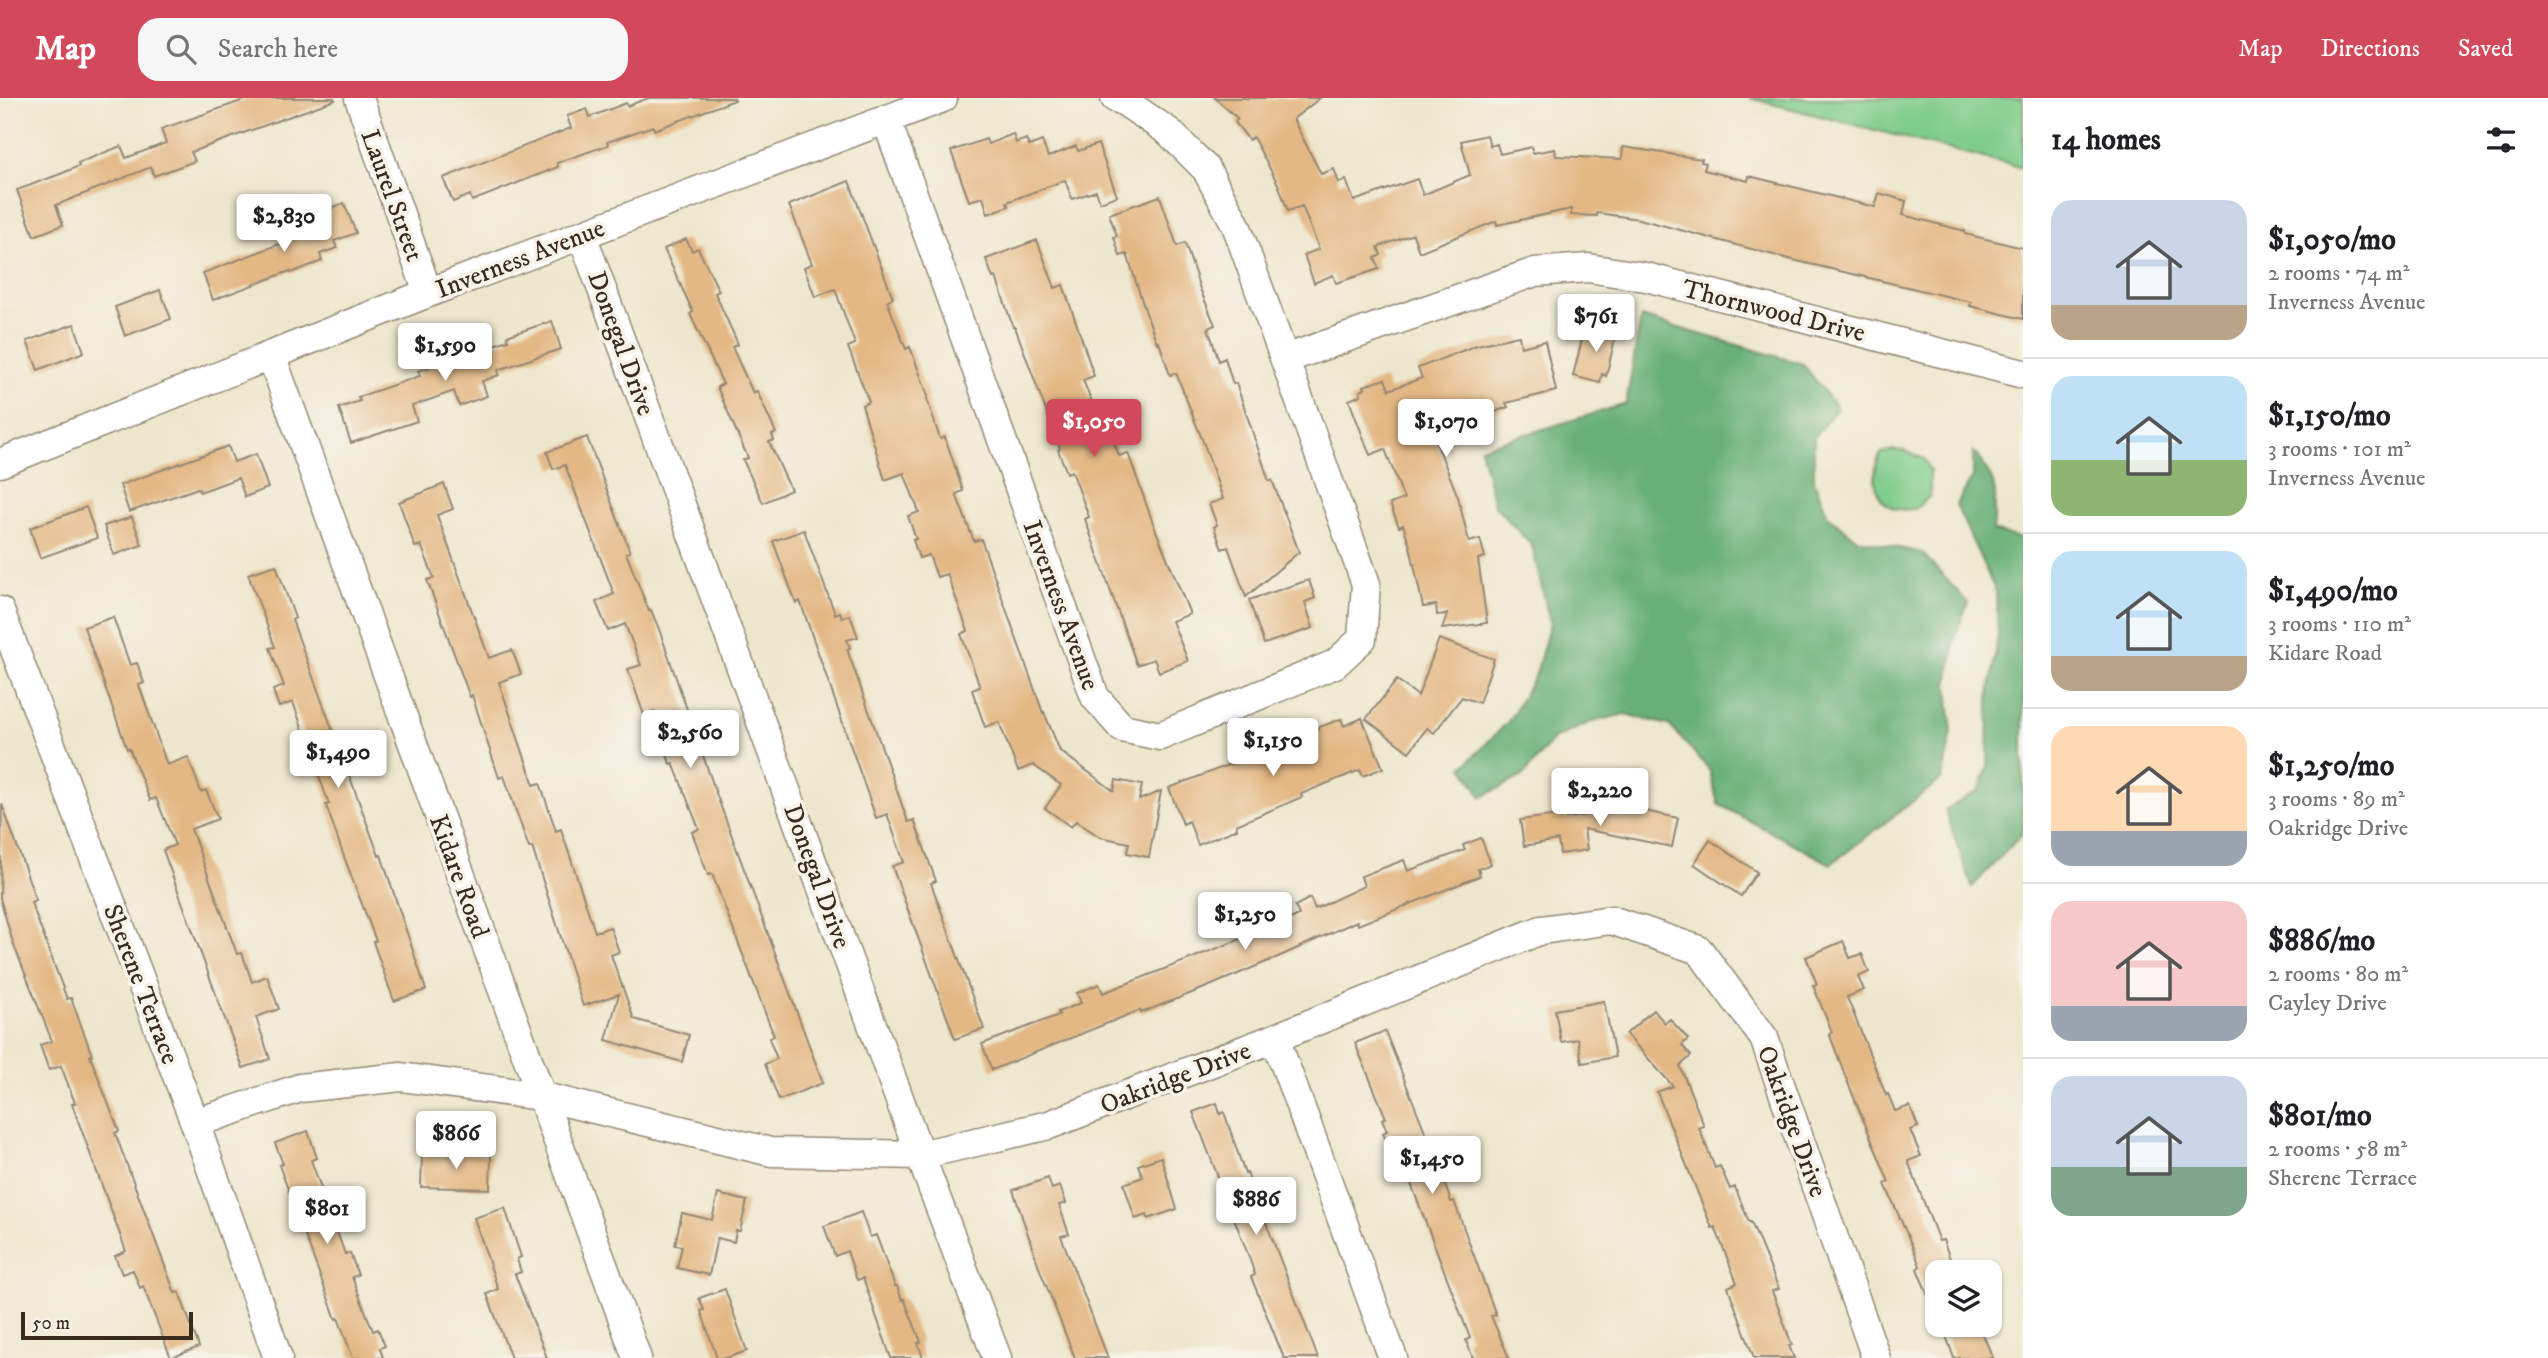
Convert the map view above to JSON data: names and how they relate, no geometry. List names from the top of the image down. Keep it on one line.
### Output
{"streets":{"street":["Laurel Street","Inverness Avenue","Thornwood Drive","Donegal Drive","Kidare Road","Sherene Terrace","Oakridge Drive"]},"crossings":[["Laurel Street","Inverness Avenue"],["Inverness Avenue","Thornwood Drive"],["Inverness Avenue","Donegal Drive"],["Inverness Avenue","Kidare Road"],["Donegal Drive","Oakridge Drive"],["Kidare Road","Oakridge Drive"],["Sherene Terrace","Oakridge Drive"]],"scale_bar":"50 m","page":{"header":"Map","search":"Search here","nav":["Map","Directions","Saved"],"heading":"14 homes","list":[{"name":"$1,050/mo","note":"2 rooms · 74 m² · Inverness Avenue"},{"name":"$1,150/mo","note":"3 rooms · 101 m² · Inverness Avenue"},{"name":"$1,490/mo","note":"3 rooms · 110 m² · Kidare Road"},{"name":"$1,250/mo","note":"3 rooms · 89 m² · Oakridge Drive"},{"name":"$886/mo","note":"2 rooms · 80 m² · Cayley Drive"},{"name":"$801/mo","note":"2 rooms · 58 m² · Sherene Terrace"}],"price":["$2,830","$761","$1,590","$1,050","$1,070","$2,560","$1,150","$1,490","$2,220","$1,250","$866","$1,450","$886","$801"],"scale":"50 m"}}
